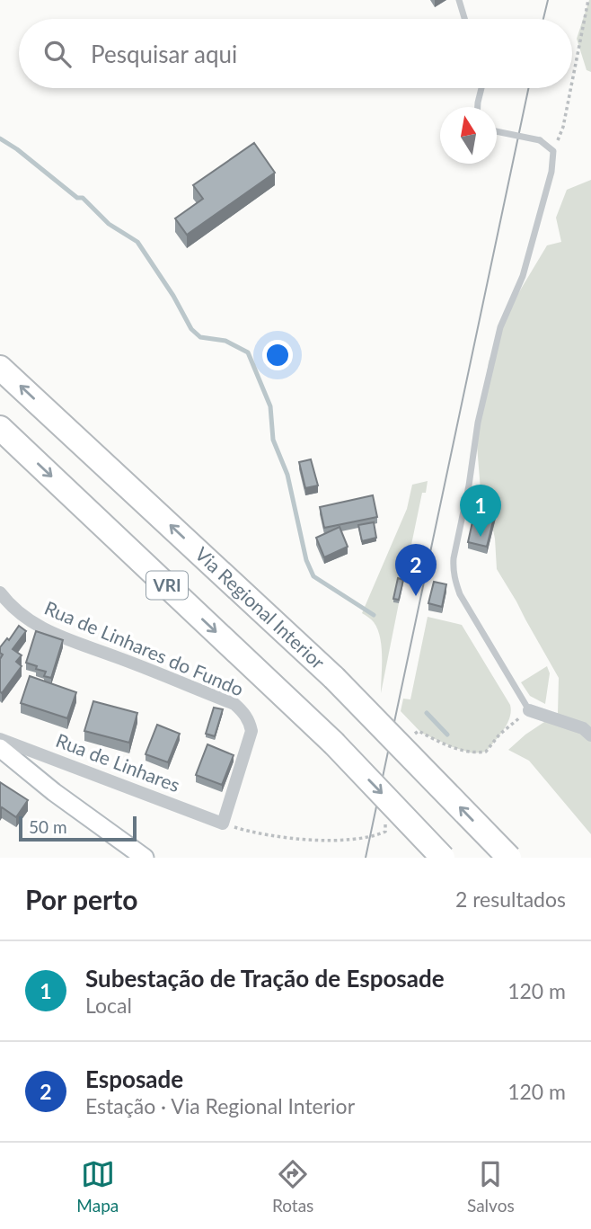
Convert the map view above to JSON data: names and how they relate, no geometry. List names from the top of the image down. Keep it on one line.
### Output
{"streets":{"highway":["VRI","Via Regional Interior"],"street":["Rua de Linhares do Fundo","Rua de Linhares"]},"crossings":[["Rua de Linhares do Fundo","Rua de Linhares"]],"scale_bar":"50 m","north":"top","page":{"search":"Pesquisar aqui","pins":["1","2"],"scale":"50 m","heading":["Por perto","2 resultados"],"list":[{"mark":"1","name":"Subestação de Tração de Esposade","note":"Local","value":"120 m"},{"mark":"2","name":"Esposade","note":"Estação · Via Regional Interior","value":"120 m"}],"nav":["Mapa","Rotas","Salvos"]}}
